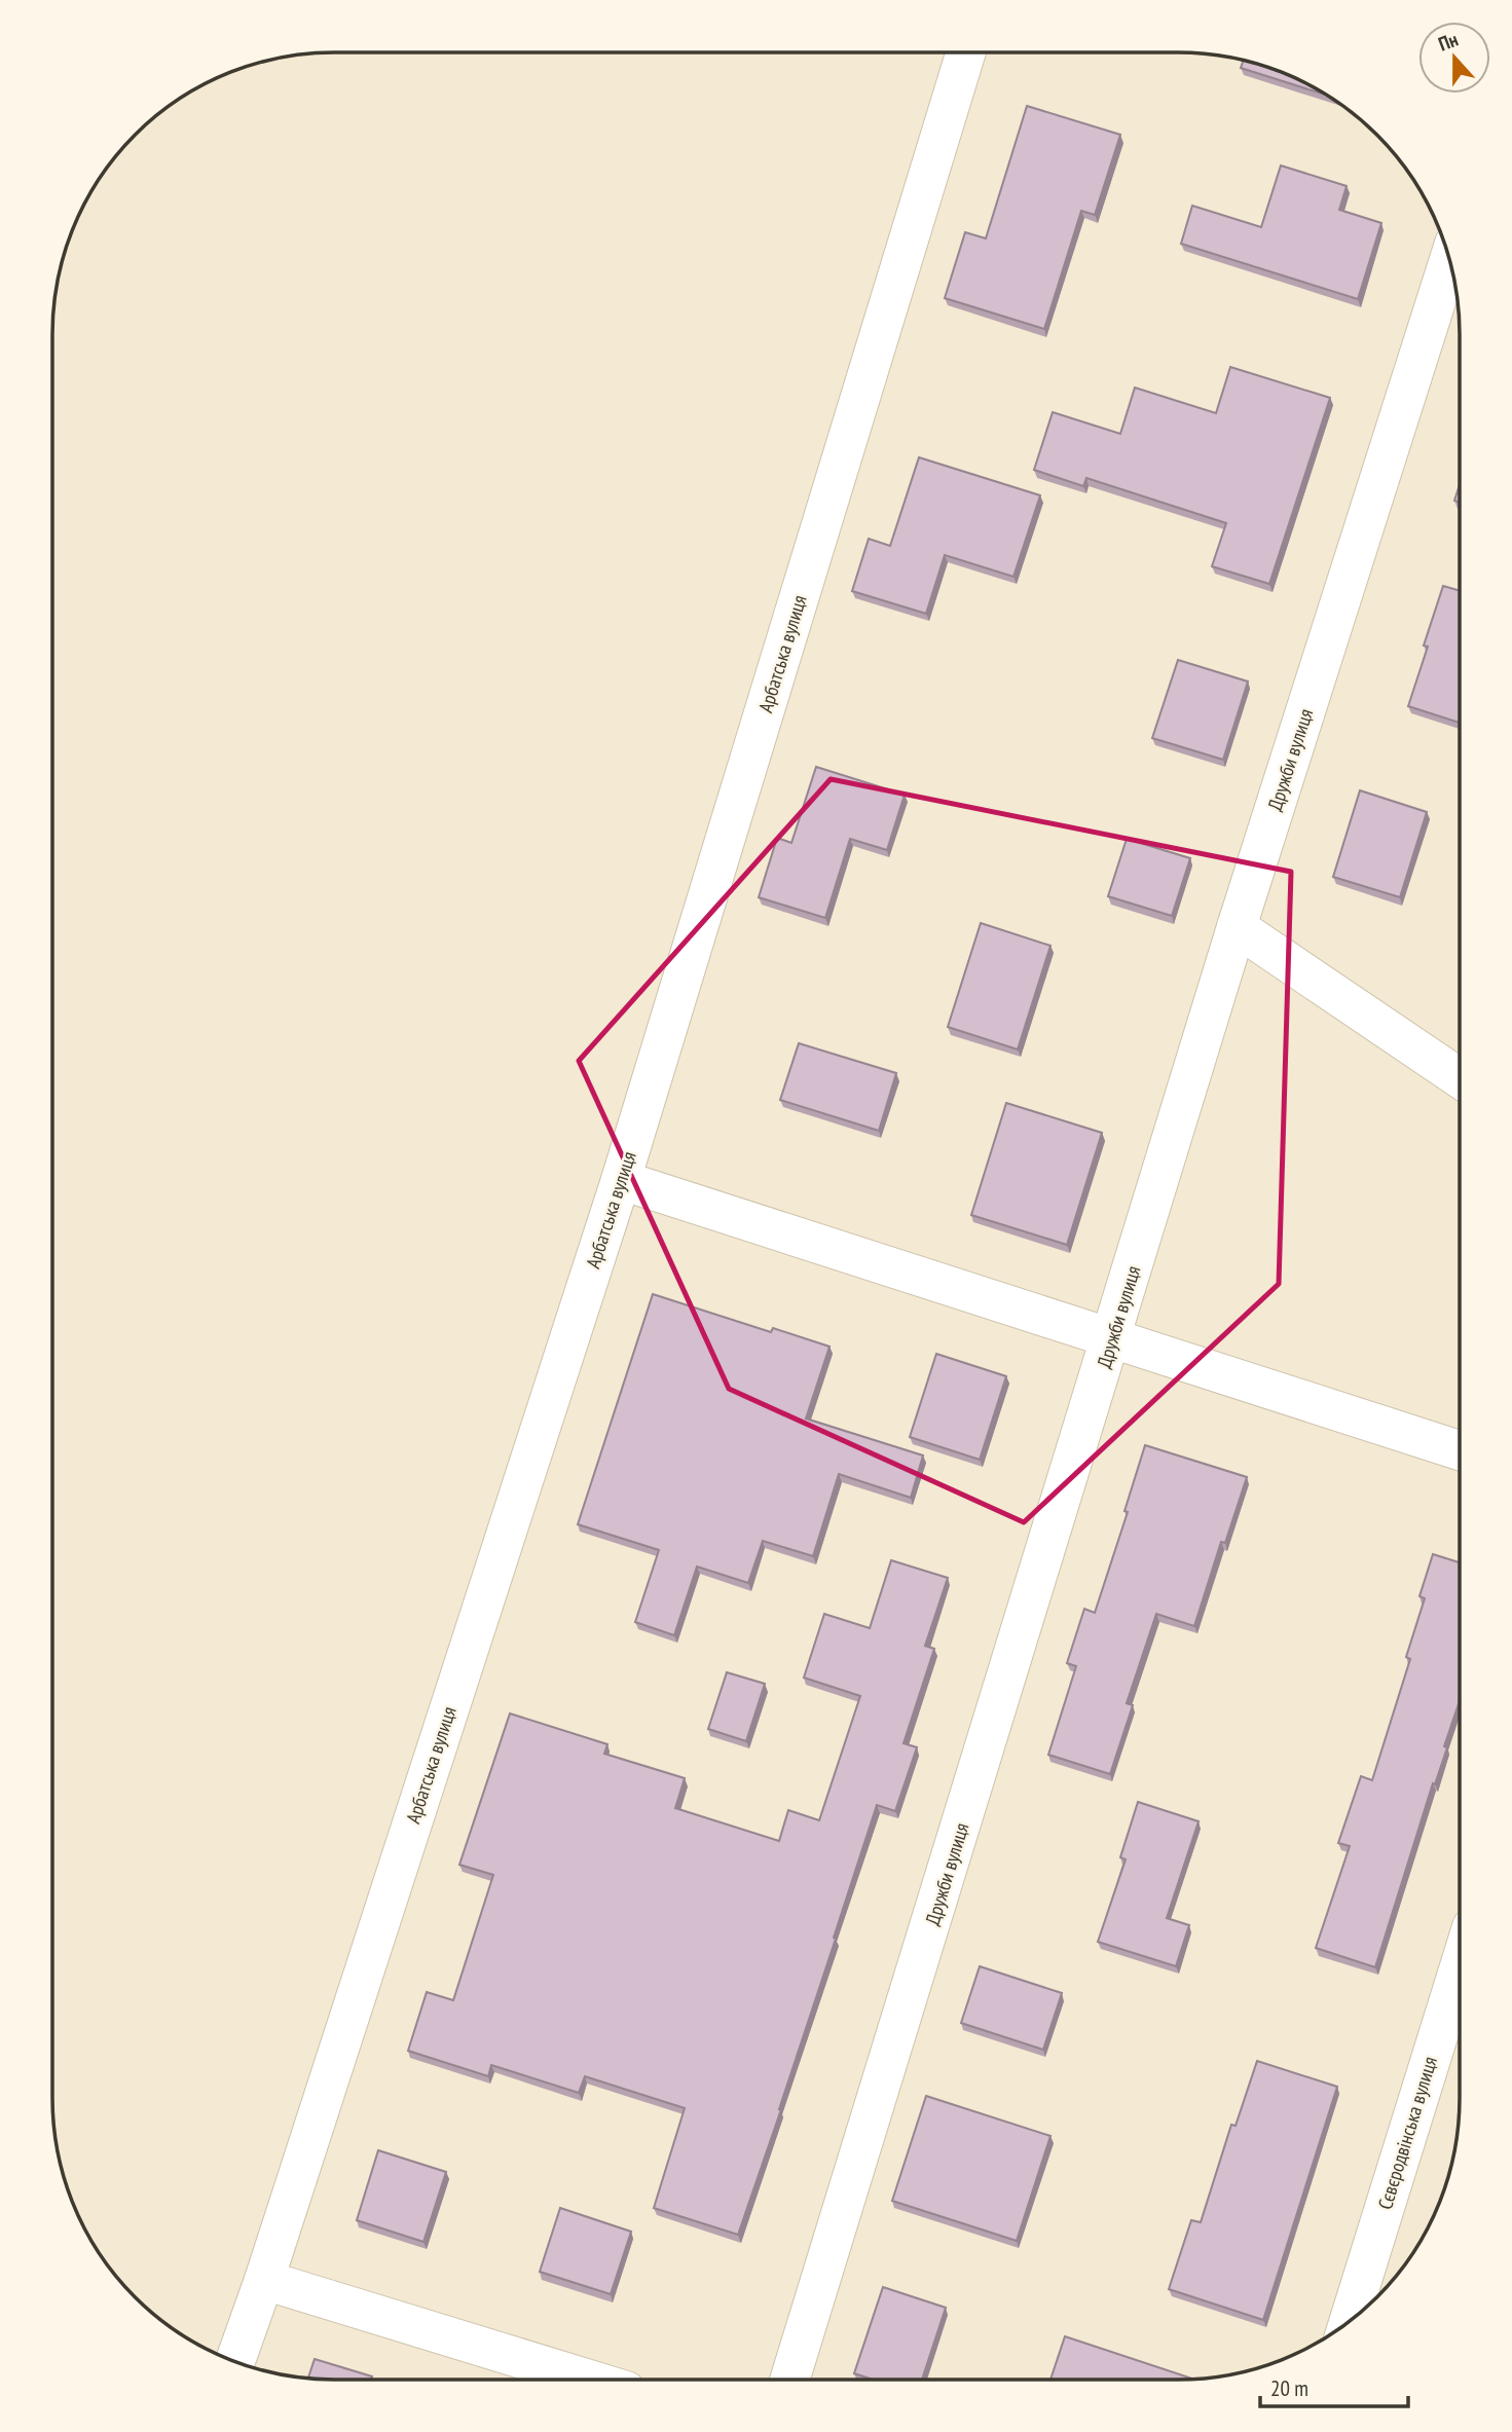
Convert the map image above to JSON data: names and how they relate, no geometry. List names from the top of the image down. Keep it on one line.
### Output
{"streets":{"street":["Арбатська вулиця","Дружби вулиця","Сєвєродвінська вулиця"]},"scale_bar":"20 m","north":"top"}
